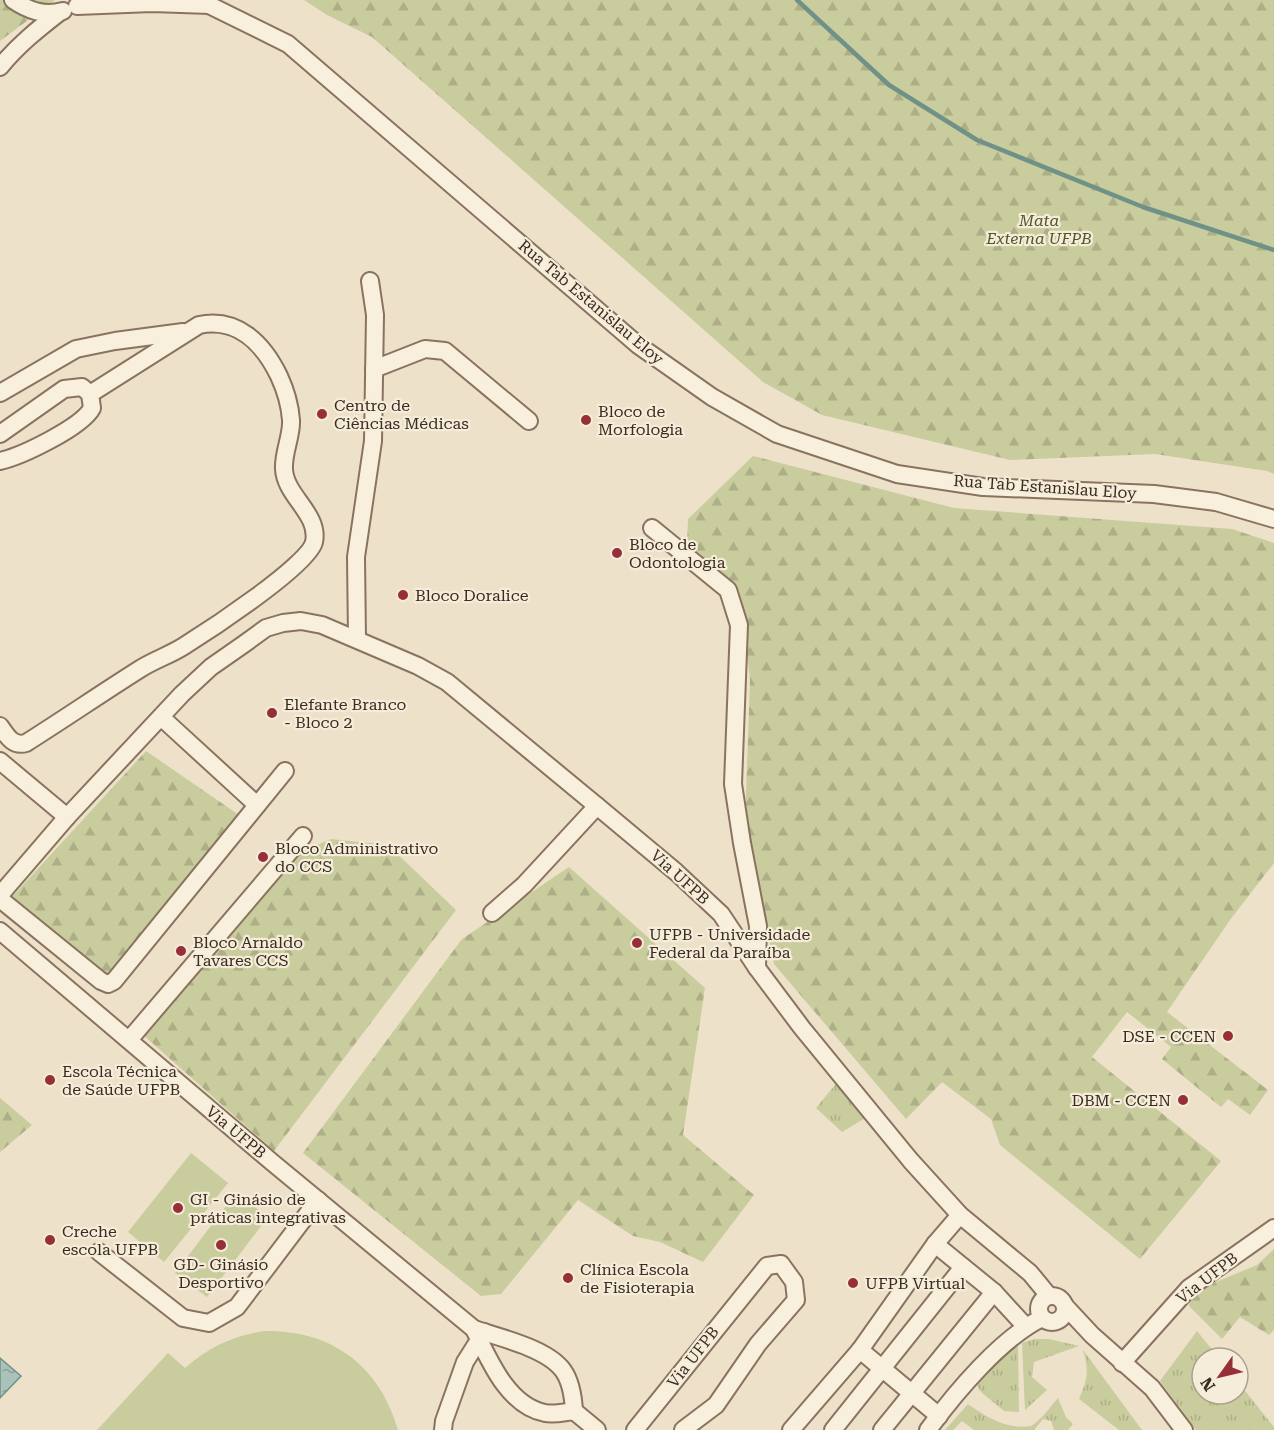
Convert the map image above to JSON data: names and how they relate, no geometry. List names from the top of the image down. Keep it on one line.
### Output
{"streets":{"street":["Rua Tab Estanislau Eloy","Via UFPB"]},"parks":["Mata Externa UFPB"],"places":["Centro de Ciências Médicas","Bloco de Morfologia","Bloco de Odontologia","Bloco Doralice","Elefante Branco - Bloco 2","Bloco Administrativo do CCS","UFPB - Universidade Federal da Paraíba","Bloco Arnaldo Tavares CCS","DSE - CCEN","Escola Técnica de Saúde UFPB","DBM - CCEN","GI - Ginásio de práticas integrativas","Creche escola UFPB","GD- Ginásio Desportivo","Clínica Escola de Fisioterapia","UFPB Virtual"],"north":"bottom left"}
